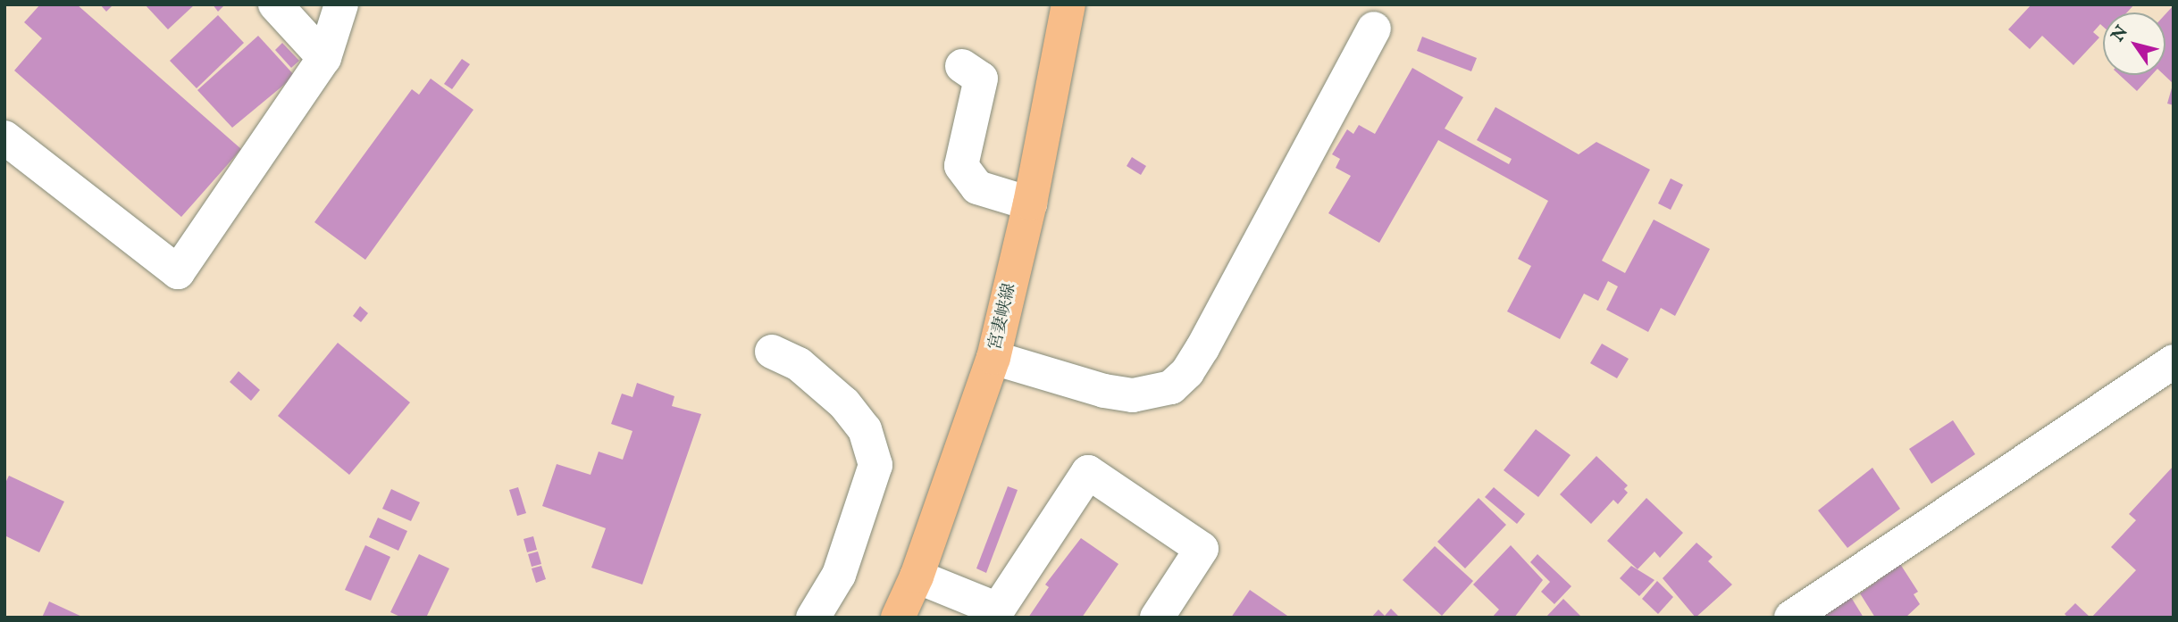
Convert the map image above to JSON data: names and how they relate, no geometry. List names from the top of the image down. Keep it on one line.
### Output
{"streets":{"main road":["宮妻峡線"]},"north":"top left"}
